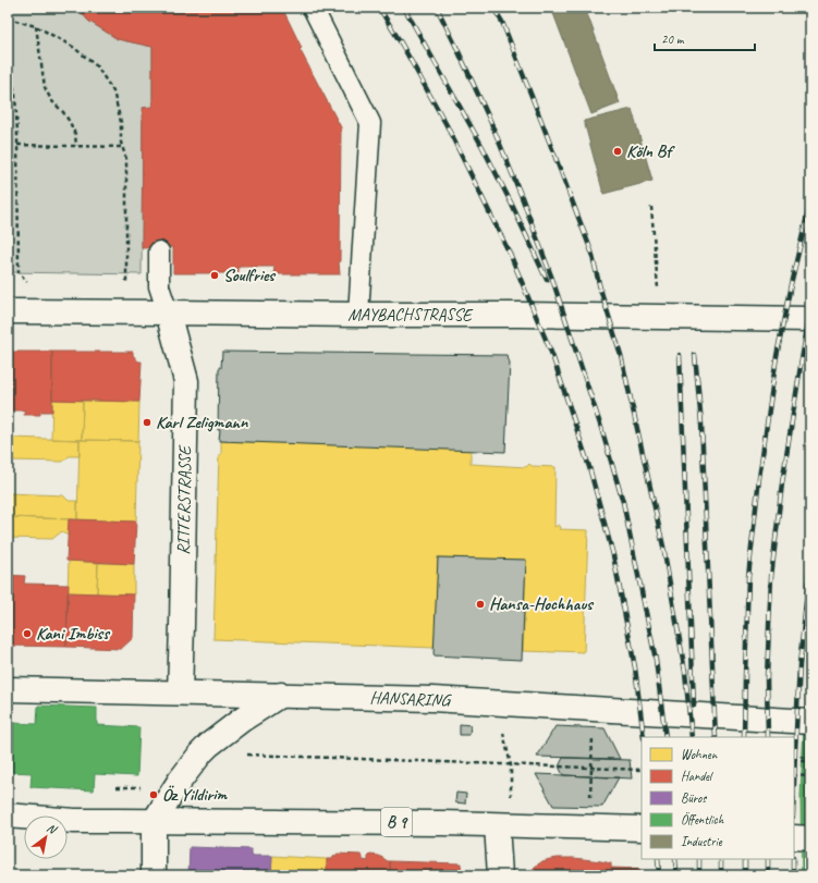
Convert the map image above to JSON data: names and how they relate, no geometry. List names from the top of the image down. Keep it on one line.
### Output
{"streets":{"street":["MAYBACHSTRASSE","RITTERSTRASSE","HANSARING","B 9"]},"crossings":[["MAYBACHSTRASSE","RITTERSTRASSE"],["RITTERSTRASSE","HANSARING"]],"places":["Köln Bf","Soulfries","Karl Zeligmann","Hansa-Hochhaus","Kani Imbiss","Öz Yildirim"],"legend":["Wohnen","Handel","Büros","Öffentlich","Industrie"],"scale_bar":"20 m","north":"top right"}
